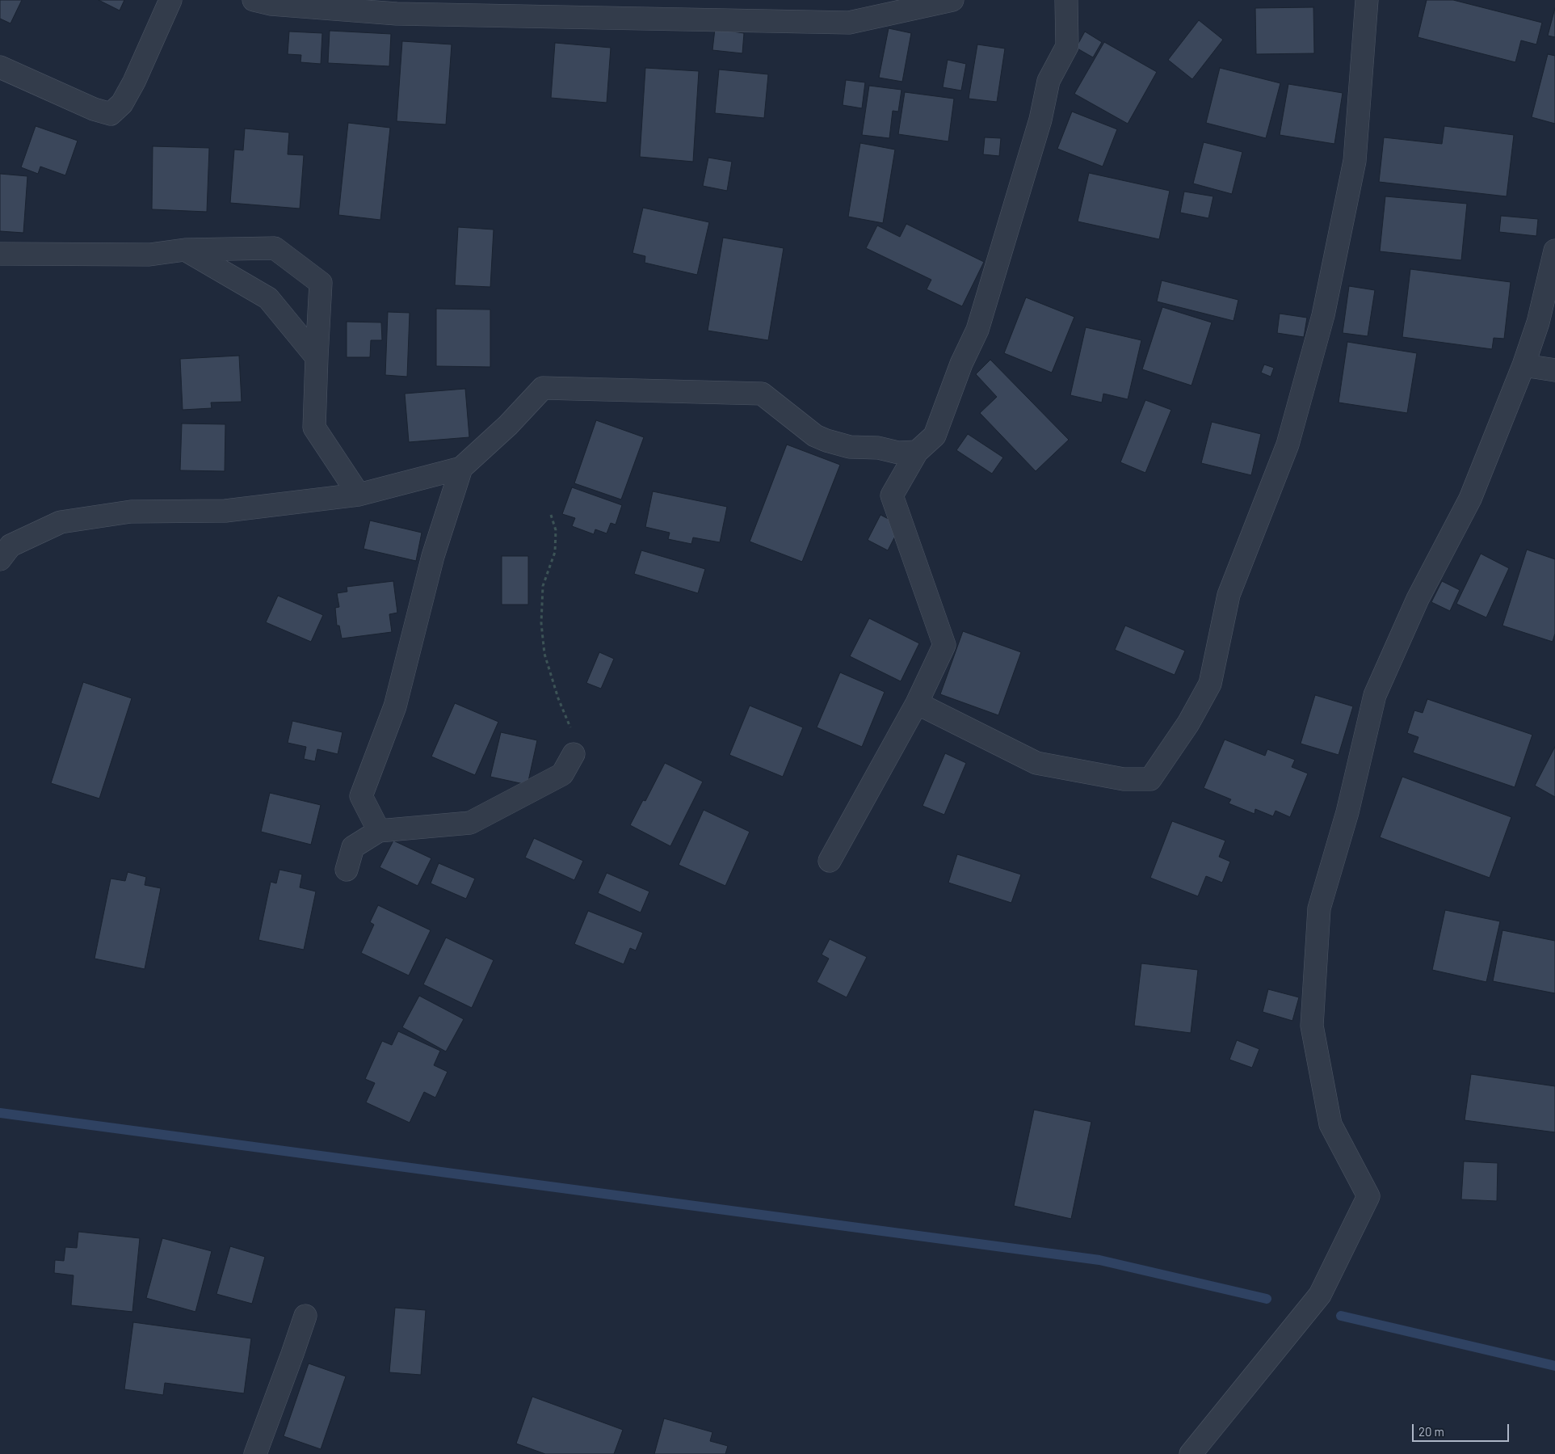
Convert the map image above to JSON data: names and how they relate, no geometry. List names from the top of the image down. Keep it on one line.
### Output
{"scale_bar":"20 m"}
